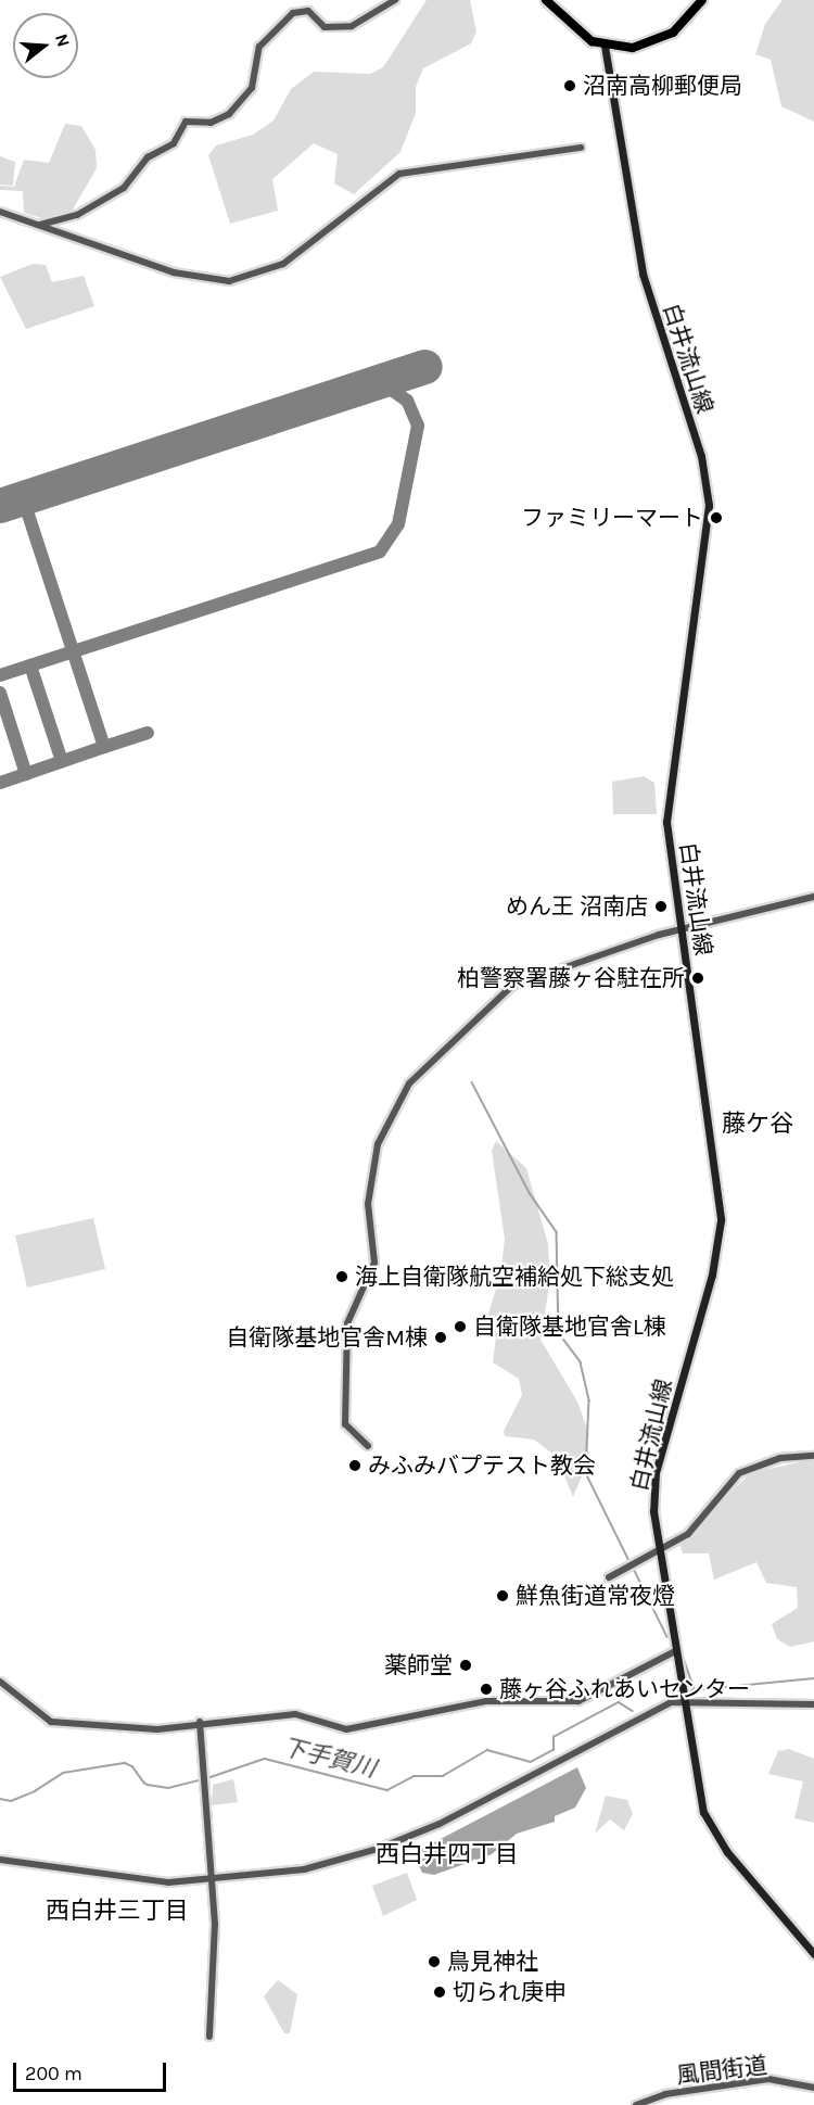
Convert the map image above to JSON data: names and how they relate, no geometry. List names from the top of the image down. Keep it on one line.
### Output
{"streets":{"main road":["白井流山線"],"street":["風間街道"]},"districts":["藤ケ谷","西白井四丁目","西白井三丁目"],"water":["下手賀川"],"places":["沼南高柳郵便局","ファミリーマート","めん王 沼南店","柏警察署藤ヶ谷駐在所","海上自衛隊航空補給処下総支処","自衛隊基地官舎L棟","自衛隊基地官舎M棟","みふみバプテスト教会","鮮魚街道常夜燈","薬師堂","藤ヶ谷ふれあいセンター","鳥見神社","切られ庚申"],"scale_bar":"200 m","north":"right"}
